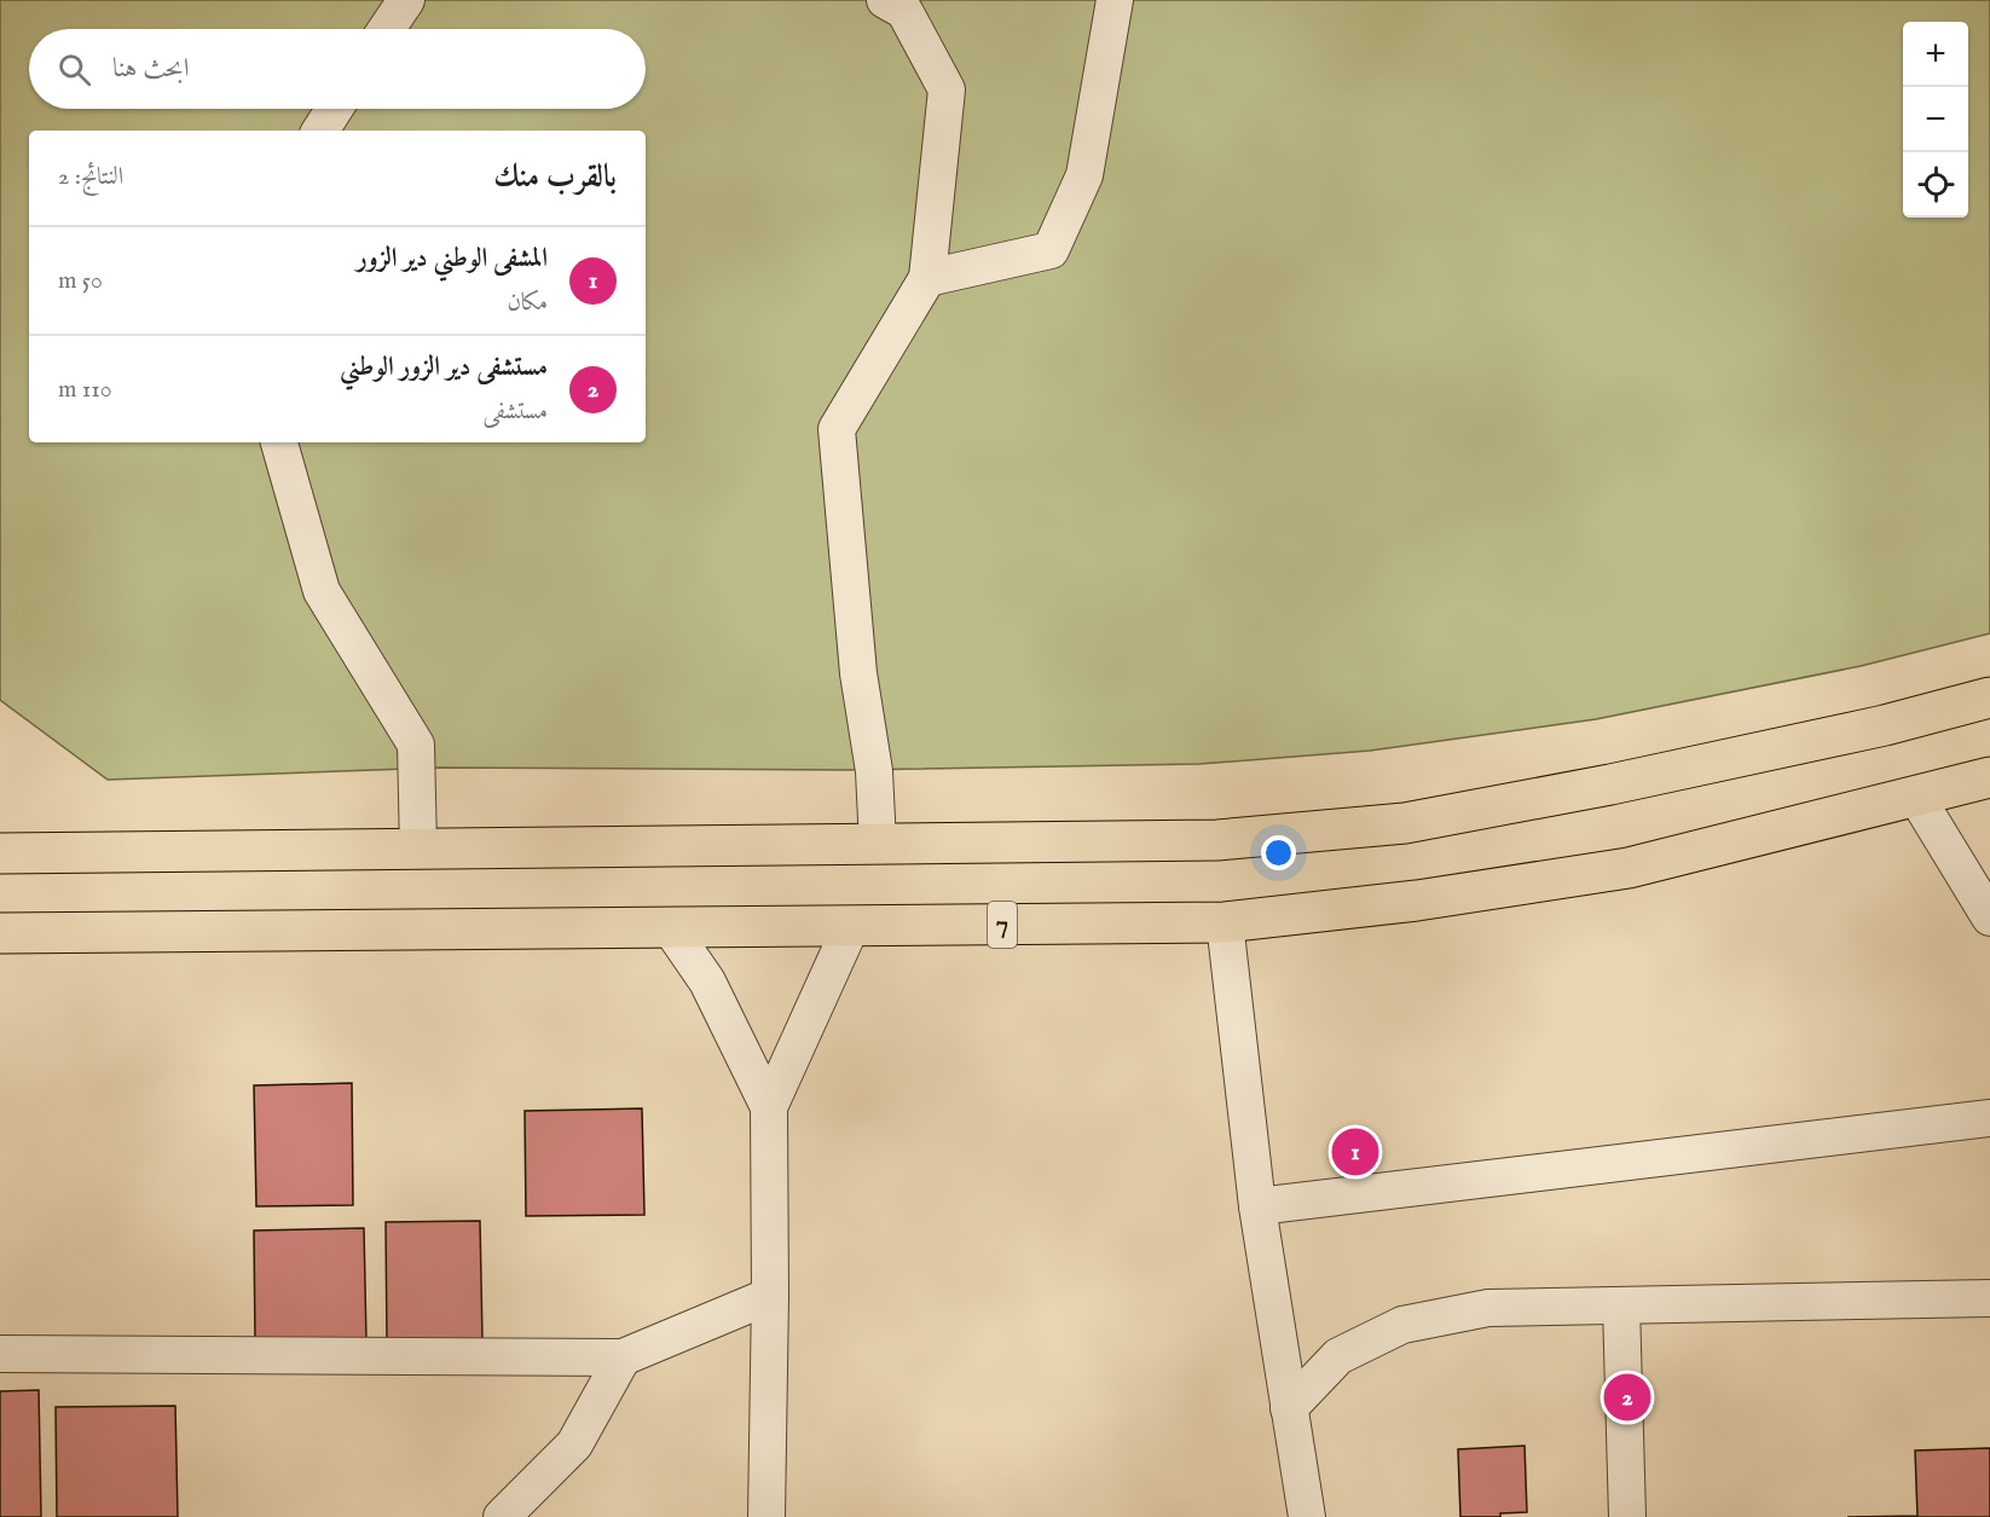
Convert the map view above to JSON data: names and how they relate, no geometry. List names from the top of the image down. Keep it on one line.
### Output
{"streets":{"main road":["7"]},"page":{"map_buttons":["+","−"],"search":"ابحث هنا","heading":["بالقرب منك","النتائج: 2"],"list":[{"mark":"1","name":"المشفى الوطني دير الزور","note":"مكان","value":"50 m"},{"mark":"2","name":"مستشفى دير الزور الوطني","note":"مستشفى","value":"110 m"}],"pins":["1","2"]}}
